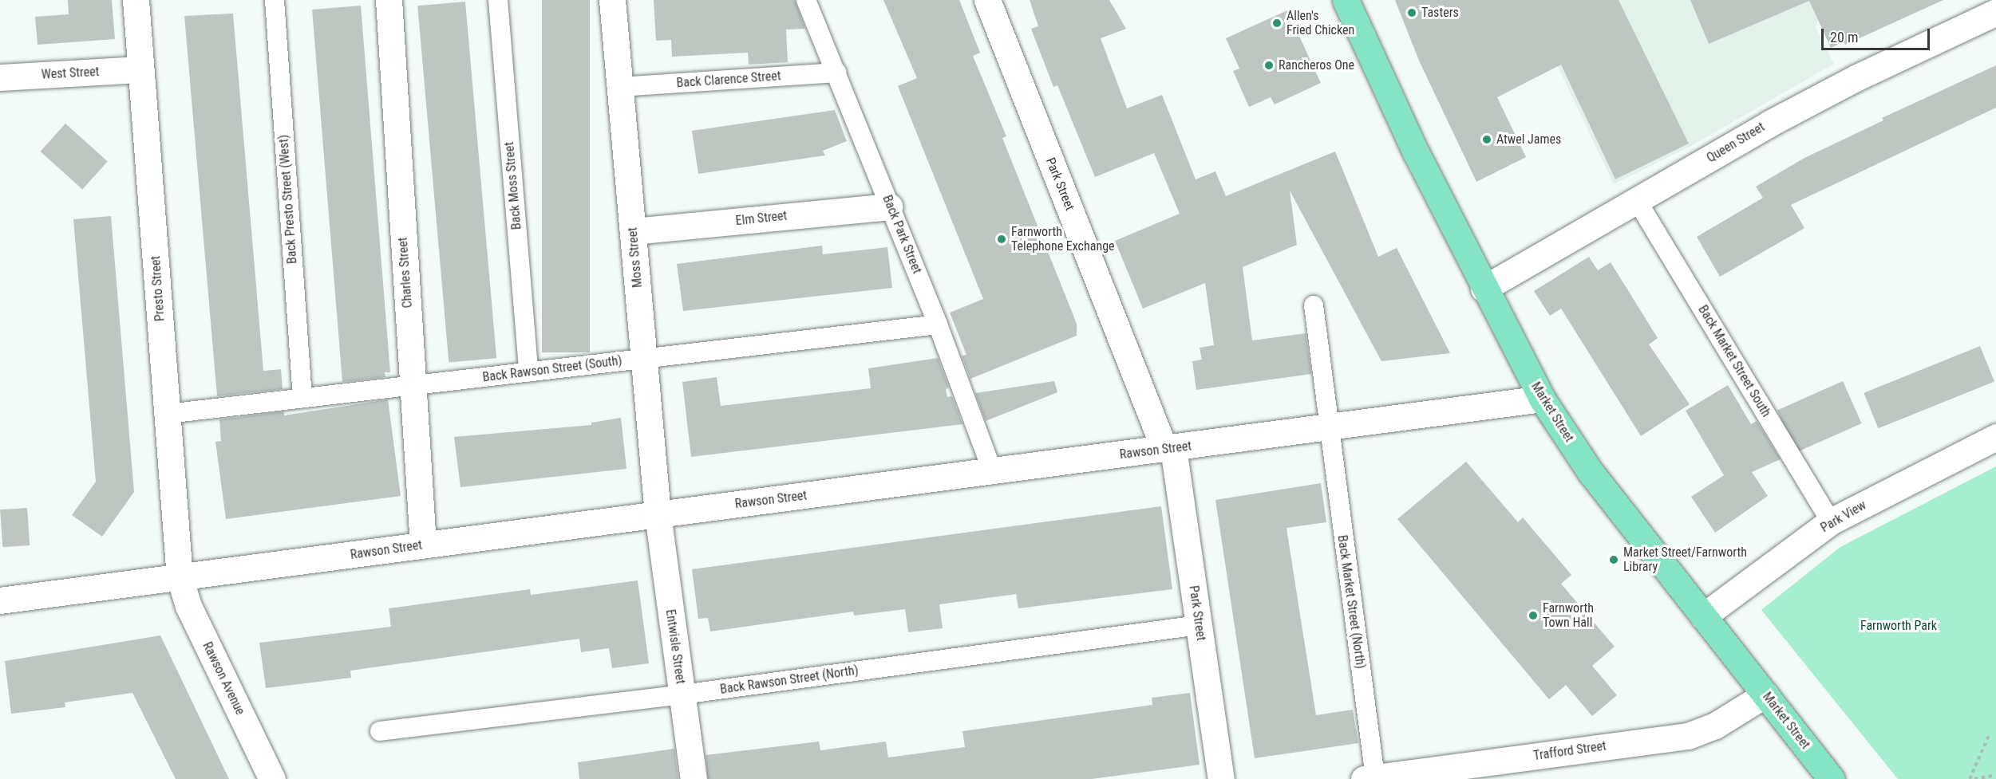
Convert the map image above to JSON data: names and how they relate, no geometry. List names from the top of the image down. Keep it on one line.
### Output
{"streets":{"main road":["Market Street"],"street":["West Street","Queen Street","Park Street","Elm Street","Moss Street","Charles Street","Presto Street","Rawson Street","Park View","Entwisle Street","Rawson Avenue","Trafford Street"],"lane":["Back Clarence Street","Back Moss Street","Back Presto Street (West)","Back Park Street","Back Market Street South","Back Rawson Street (South)","Back Market Street (North)","Back Rawson Street (North)"]},"crossings":[["West Street","Presto Street"],["Back Clarence Street","Back Park Street"],["Back Clarence Street","Moss Street"],["Queen Street","Back Market Street South"],["Queen Street","Market Street"],["Park Street","Rawson Street"],["Park Street","Back Rawson Street (North)"],["Back Moss Street","Back Rawson Street (South)"],["Back Presto Street (West)","Back Rawson Street (South)"],["Elm Street","Back Park Street"],["Elm Street","Moss Street"],["Back Park Street","Back Rawson Street (South)"],["Back Park Street","Rawson Street"],["Moss Street","Back Rawson Street (South)"],["Moss Street","Rawson Street"],["Moss Street","Entwisle Street"],["Charles Street","Back Rawson Street (South)"],["Charles Street","Rawson Street"],["Presto Street","Back Rawson Street (South)"],["Presto Street","Rawson Street"],["Presto Street","Rawson Avenue"],["Back Market Street South","Park View"],["Market Street","Rawson Street"],["Market Street","Park View"],["Market Street","Trafford Street"],["Rawson Street","Back Market Street (North)"],["Rawson Street","Entwisle Street"],["Rawson Street","Rawson Avenue"],["Back Market Street (North)","Trafford Street"],["Entwisle Street","Back Rawson Street (North)"]],"parks":["Farnworth Park"],"places":["Tasters","Allen's Fried Chicken","Rancheros One","Atwel James","Farnworth Telephone Exchange","Market Street/Farnworth Library","Farnworth Town Hall"],"scale_bar":"20 m"}
